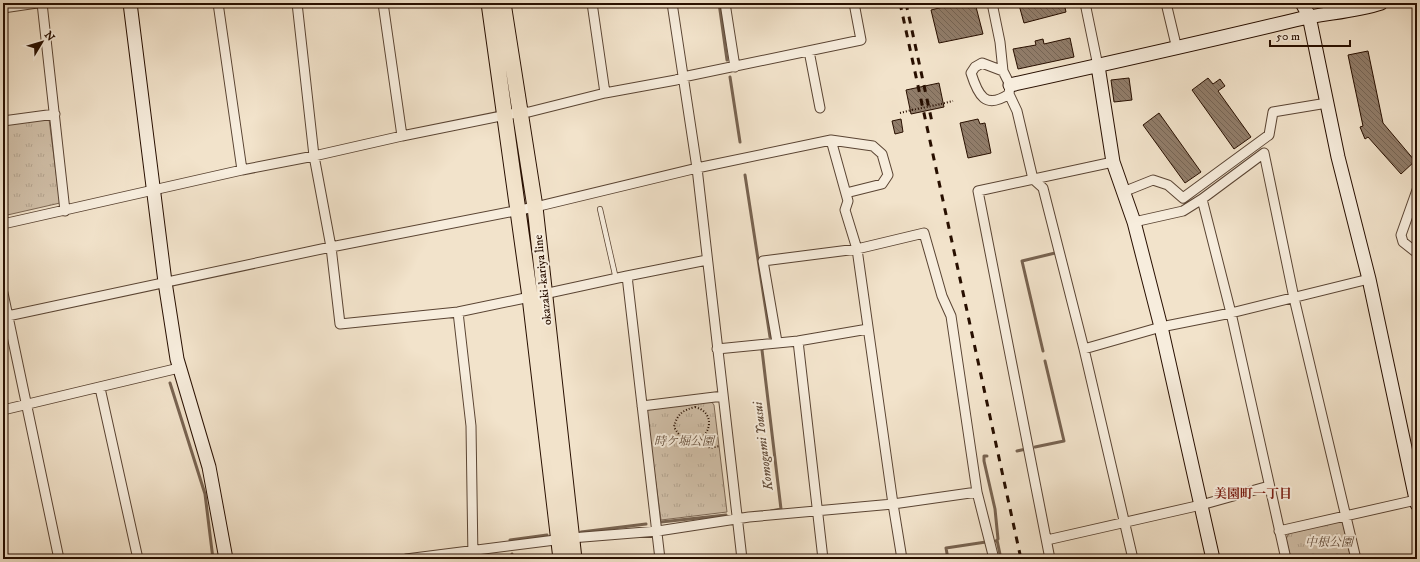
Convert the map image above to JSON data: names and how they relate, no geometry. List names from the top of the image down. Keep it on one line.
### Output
{"streets":{"main road":["okazaki-kariya line"]},"districts":["美園町一丁目"],"water":["Komogami Yousui"],"parks":["時ケ堀公園","中根公園"],"scale_bar":"50 m","north":"top right"}
